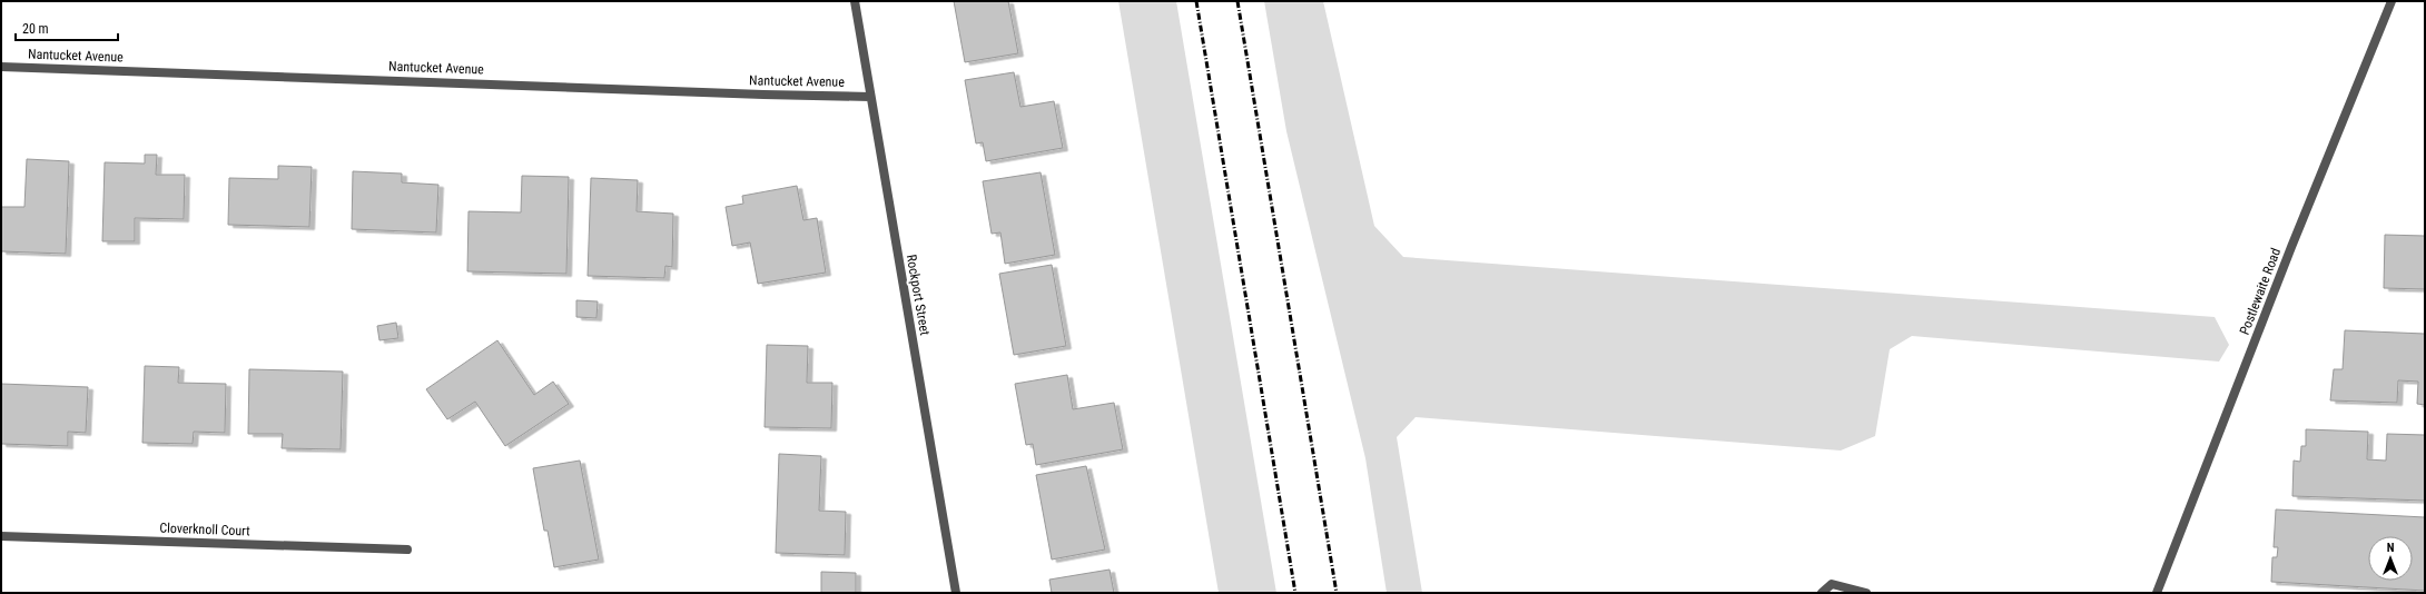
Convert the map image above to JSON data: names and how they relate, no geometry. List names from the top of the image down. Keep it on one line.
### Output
{"streets":{"street":["Nantucket Avenue","Postlewaite Road","Rockport Street","Cloverknoll Court"]},"crossings":[["Nantucket Avenue","Rockport Street"]],"scale_bar":"20 m","north":"top"}
